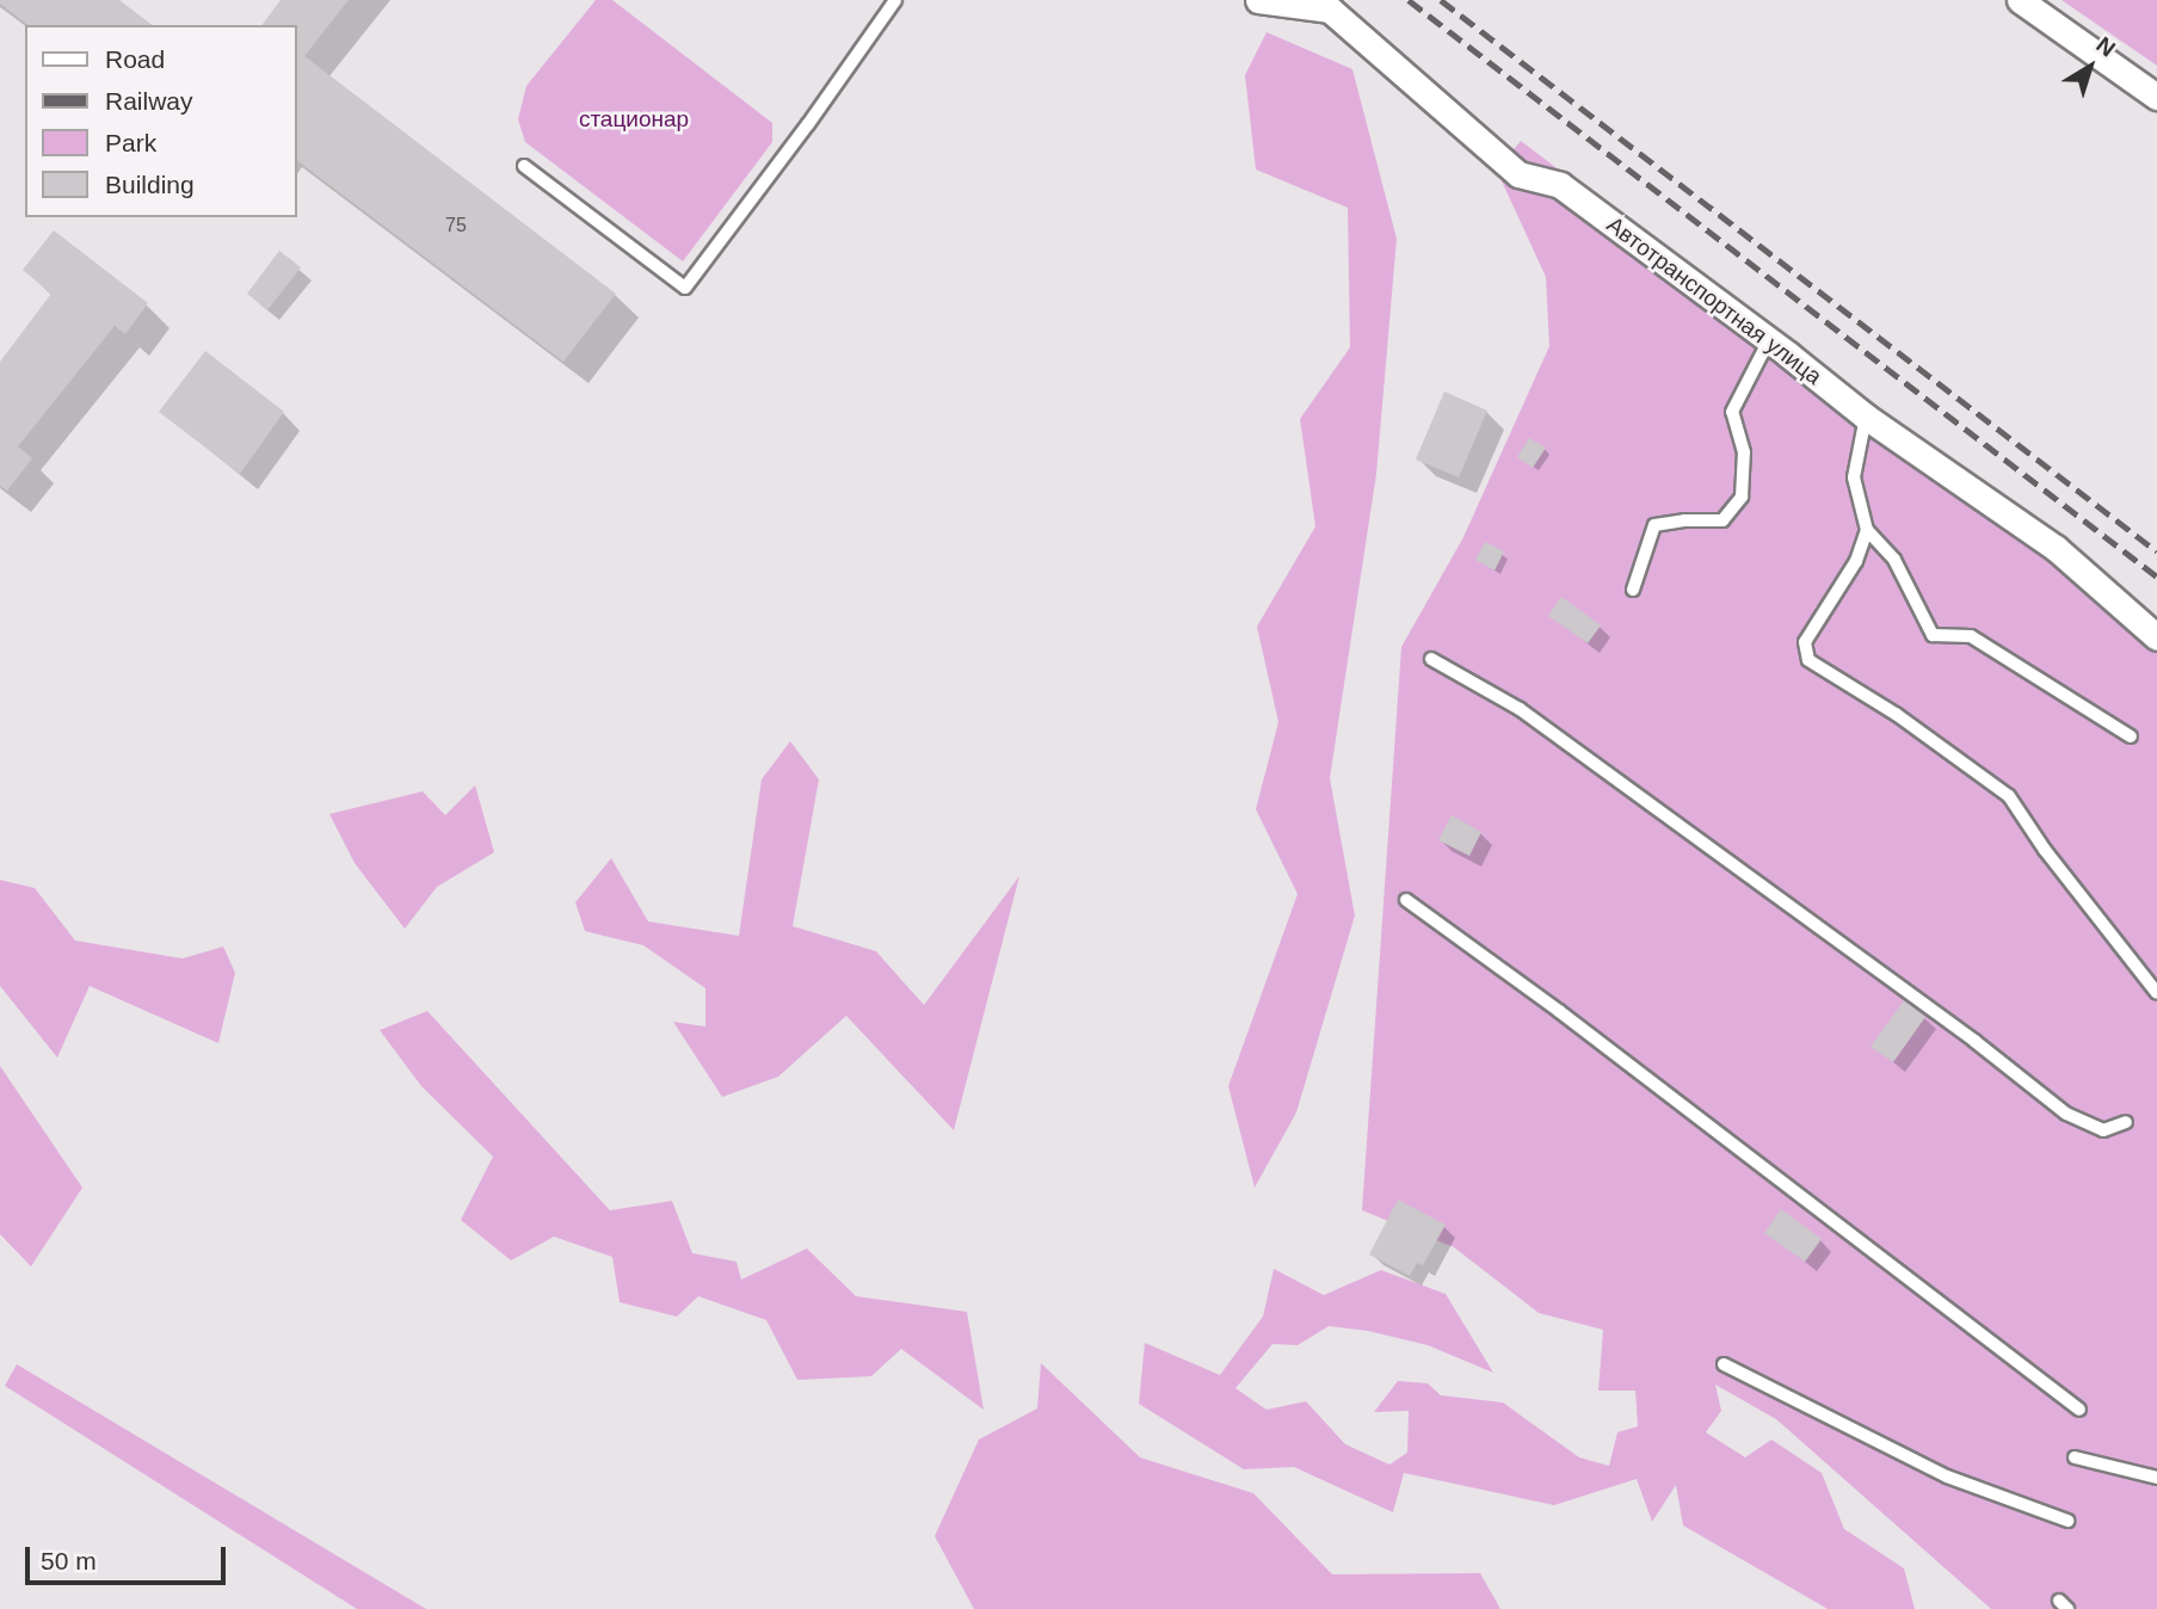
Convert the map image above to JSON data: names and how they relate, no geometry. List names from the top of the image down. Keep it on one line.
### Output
{"streets":{"street":["Автотранспортная улица"]},"parks":["стационар"],"house_numbers":["75"],"legend":["Road","Railway","Park","Building"],"scale_bar":"50 m","north":"top right"}
